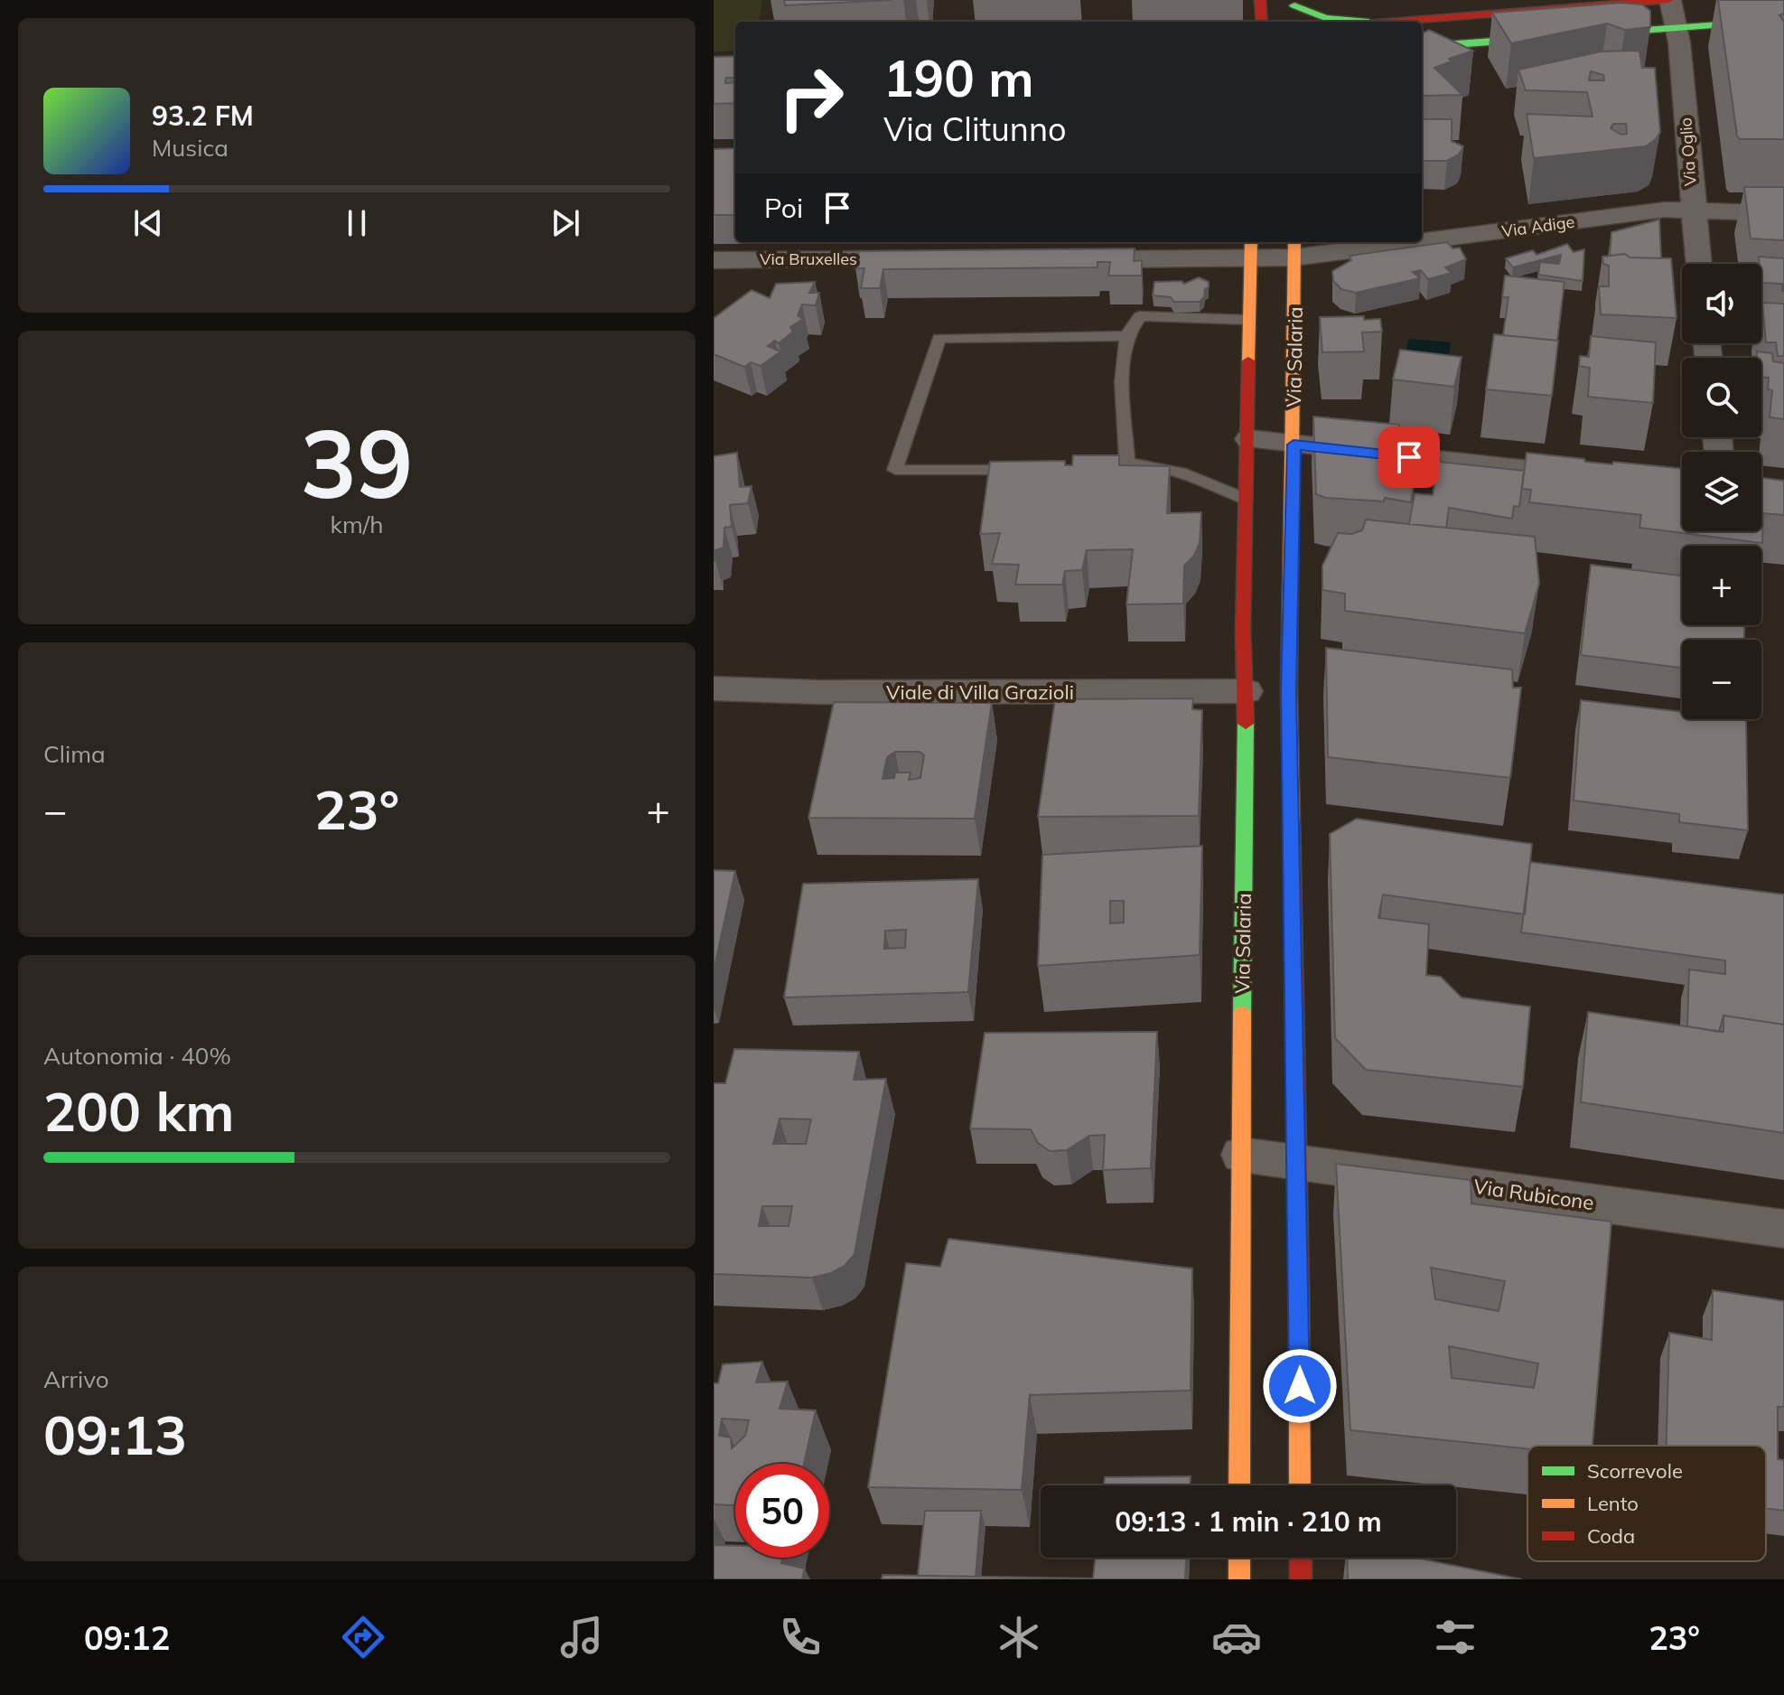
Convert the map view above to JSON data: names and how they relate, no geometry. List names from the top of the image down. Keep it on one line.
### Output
{"streets":{"main road":["Via Salaria"],"street":["Via Oglio","Via Adige","Via Bruxelles","Viale di Villa Grazioli","Via Rubicone"]},"crossings":[["Via Oglio","Via Adige"],["Via Adige","Via Salaria"],["Via Salaria","Viale di Villa Grazioli"],["Via Salaria","Via Rubicone"]],"legend":["Scorrevole","Lento","Coda"],"page":{"turn":["190 m","Via Clitunno"],"song":["93.2 FM","Musica"],"then":"Poi","map_buttons":["+","−"],"tile":[["39","km/h"],"Clima",["Autonomia · 40%","200 km"],["Arrivo","09:13"]],"heat":["−","23°","+"],"limit":"50","trip":"09:13 · 1 min · 210 m","tabs":["09:12","23°"]}}
